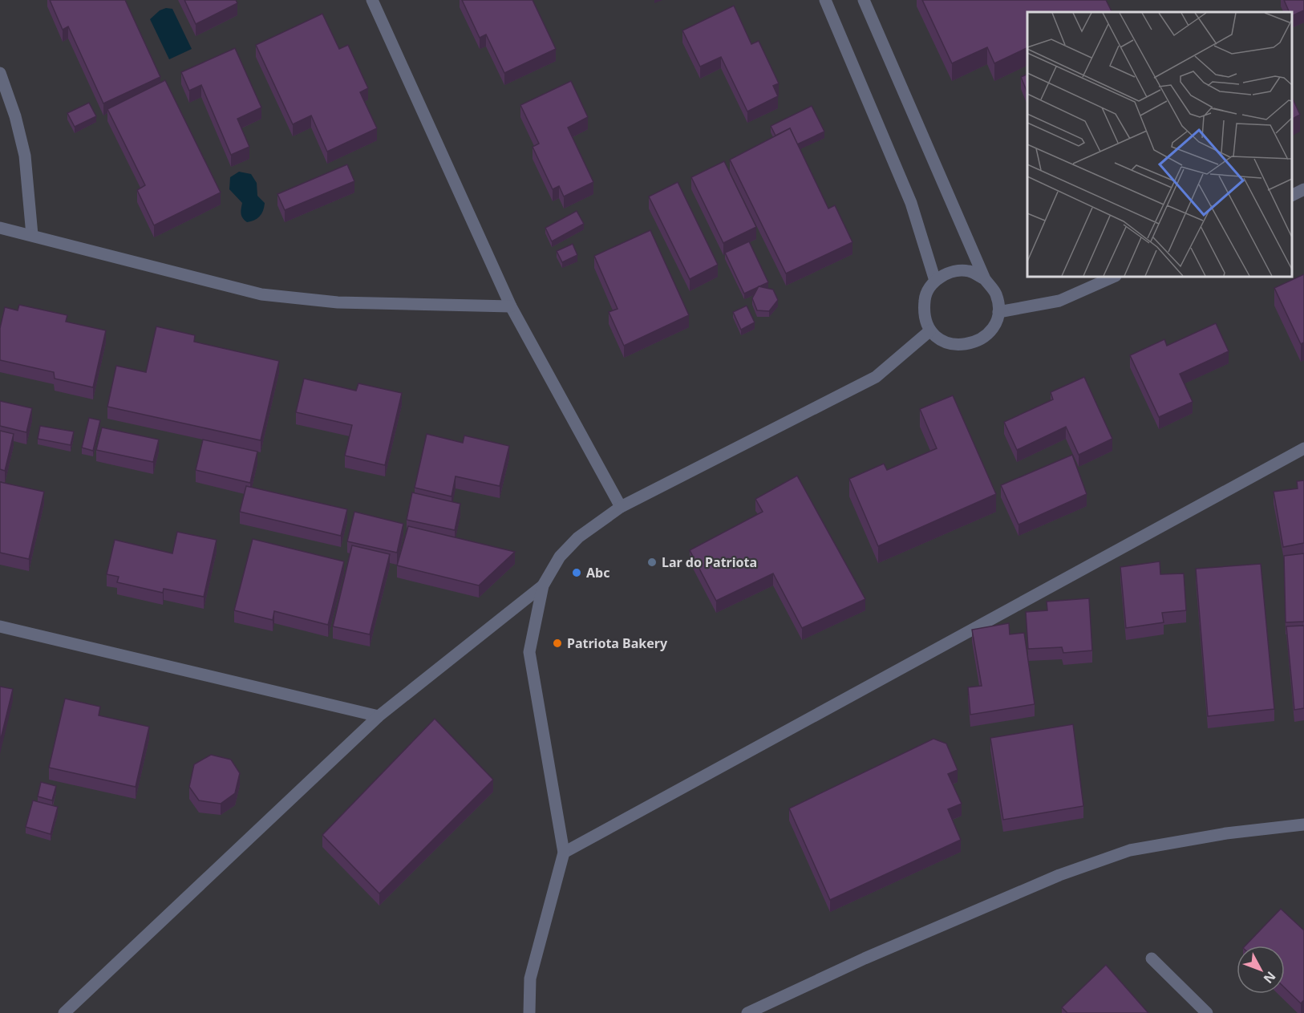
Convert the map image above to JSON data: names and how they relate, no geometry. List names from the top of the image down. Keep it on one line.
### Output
{"places":["Lar do Patriota","Abc","Patriota Bakery"],"north":"bottom right"}
